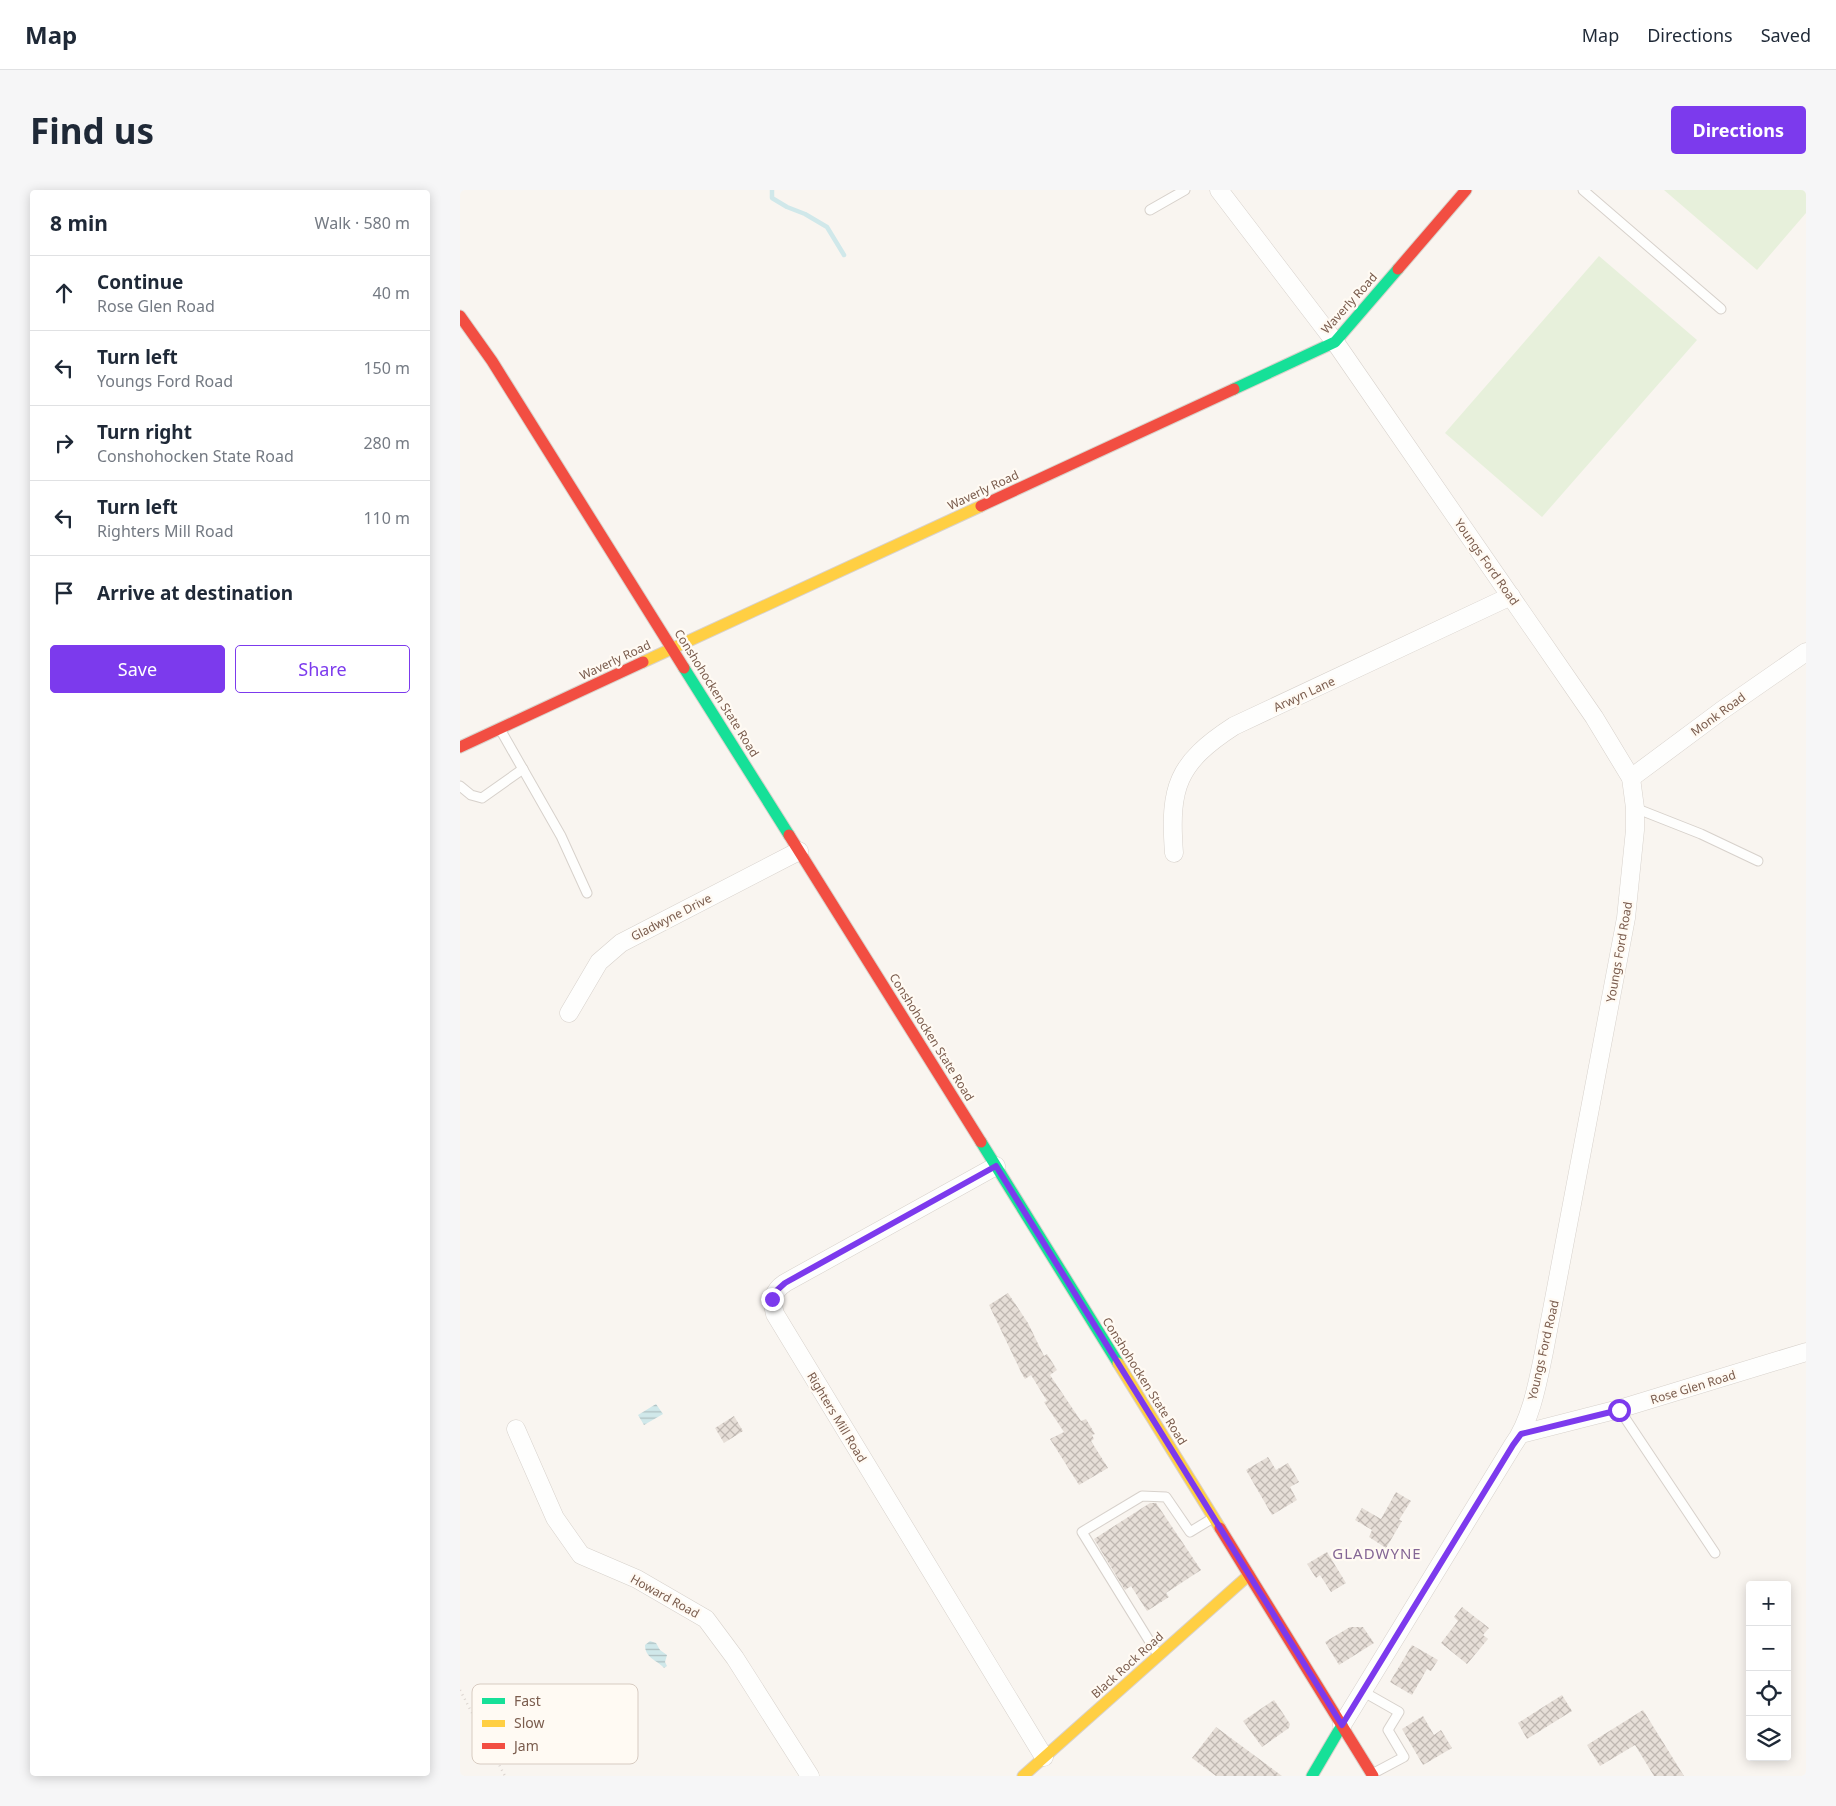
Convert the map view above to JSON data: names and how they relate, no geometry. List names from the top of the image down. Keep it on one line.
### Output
{"streets":{"main road":["Waverly Road","Youngs Ford Road","Conshohocken State Road","Black Rock Road"],"street":["Arwyn Lane","Monk Road","Gladwyne Drive","Rose Glen Road","Righters Mill Road","Howard Road"]},"crossings":[["Waverly Road","Youngs Ford Road"],["Waverly Road","Conshohocken State Road"],["Youngs Ford Road","Conshohocken State Road"],["Youngs Ford Road","Arwyn Lane"],["Youngs Ford Road","Monk Road"],["Youngs Ford Road","Rose Glen Road"],["Conshohocken State Road","Gladwyne Drive"],["Conshohocken State Road","Righters Mill Road"],["Conshohocken State Road","Black Rock Road"],["Righters Mill Road","Black Rock Road"]],"districts":["GLADWYNE"],"legend":["Fast","Slow","Jam"],"page":{"header":"Map","nav":["Map","Directions","Saved"],"buttons":["Directions",["Save","Share"]],"title":"Find us","heading":["8 min","Walk · 580 m"],"list":[["Continue","Rose Glen Road","40 m"],["Turn left","Youngs Ford Road","150 m"],["Turn right","Conshohocken State Road","280 m"],["Turn left","Righters Mill Road","110 m"],"Arrive at destination"],"map_buttons":["+","−"]}}
